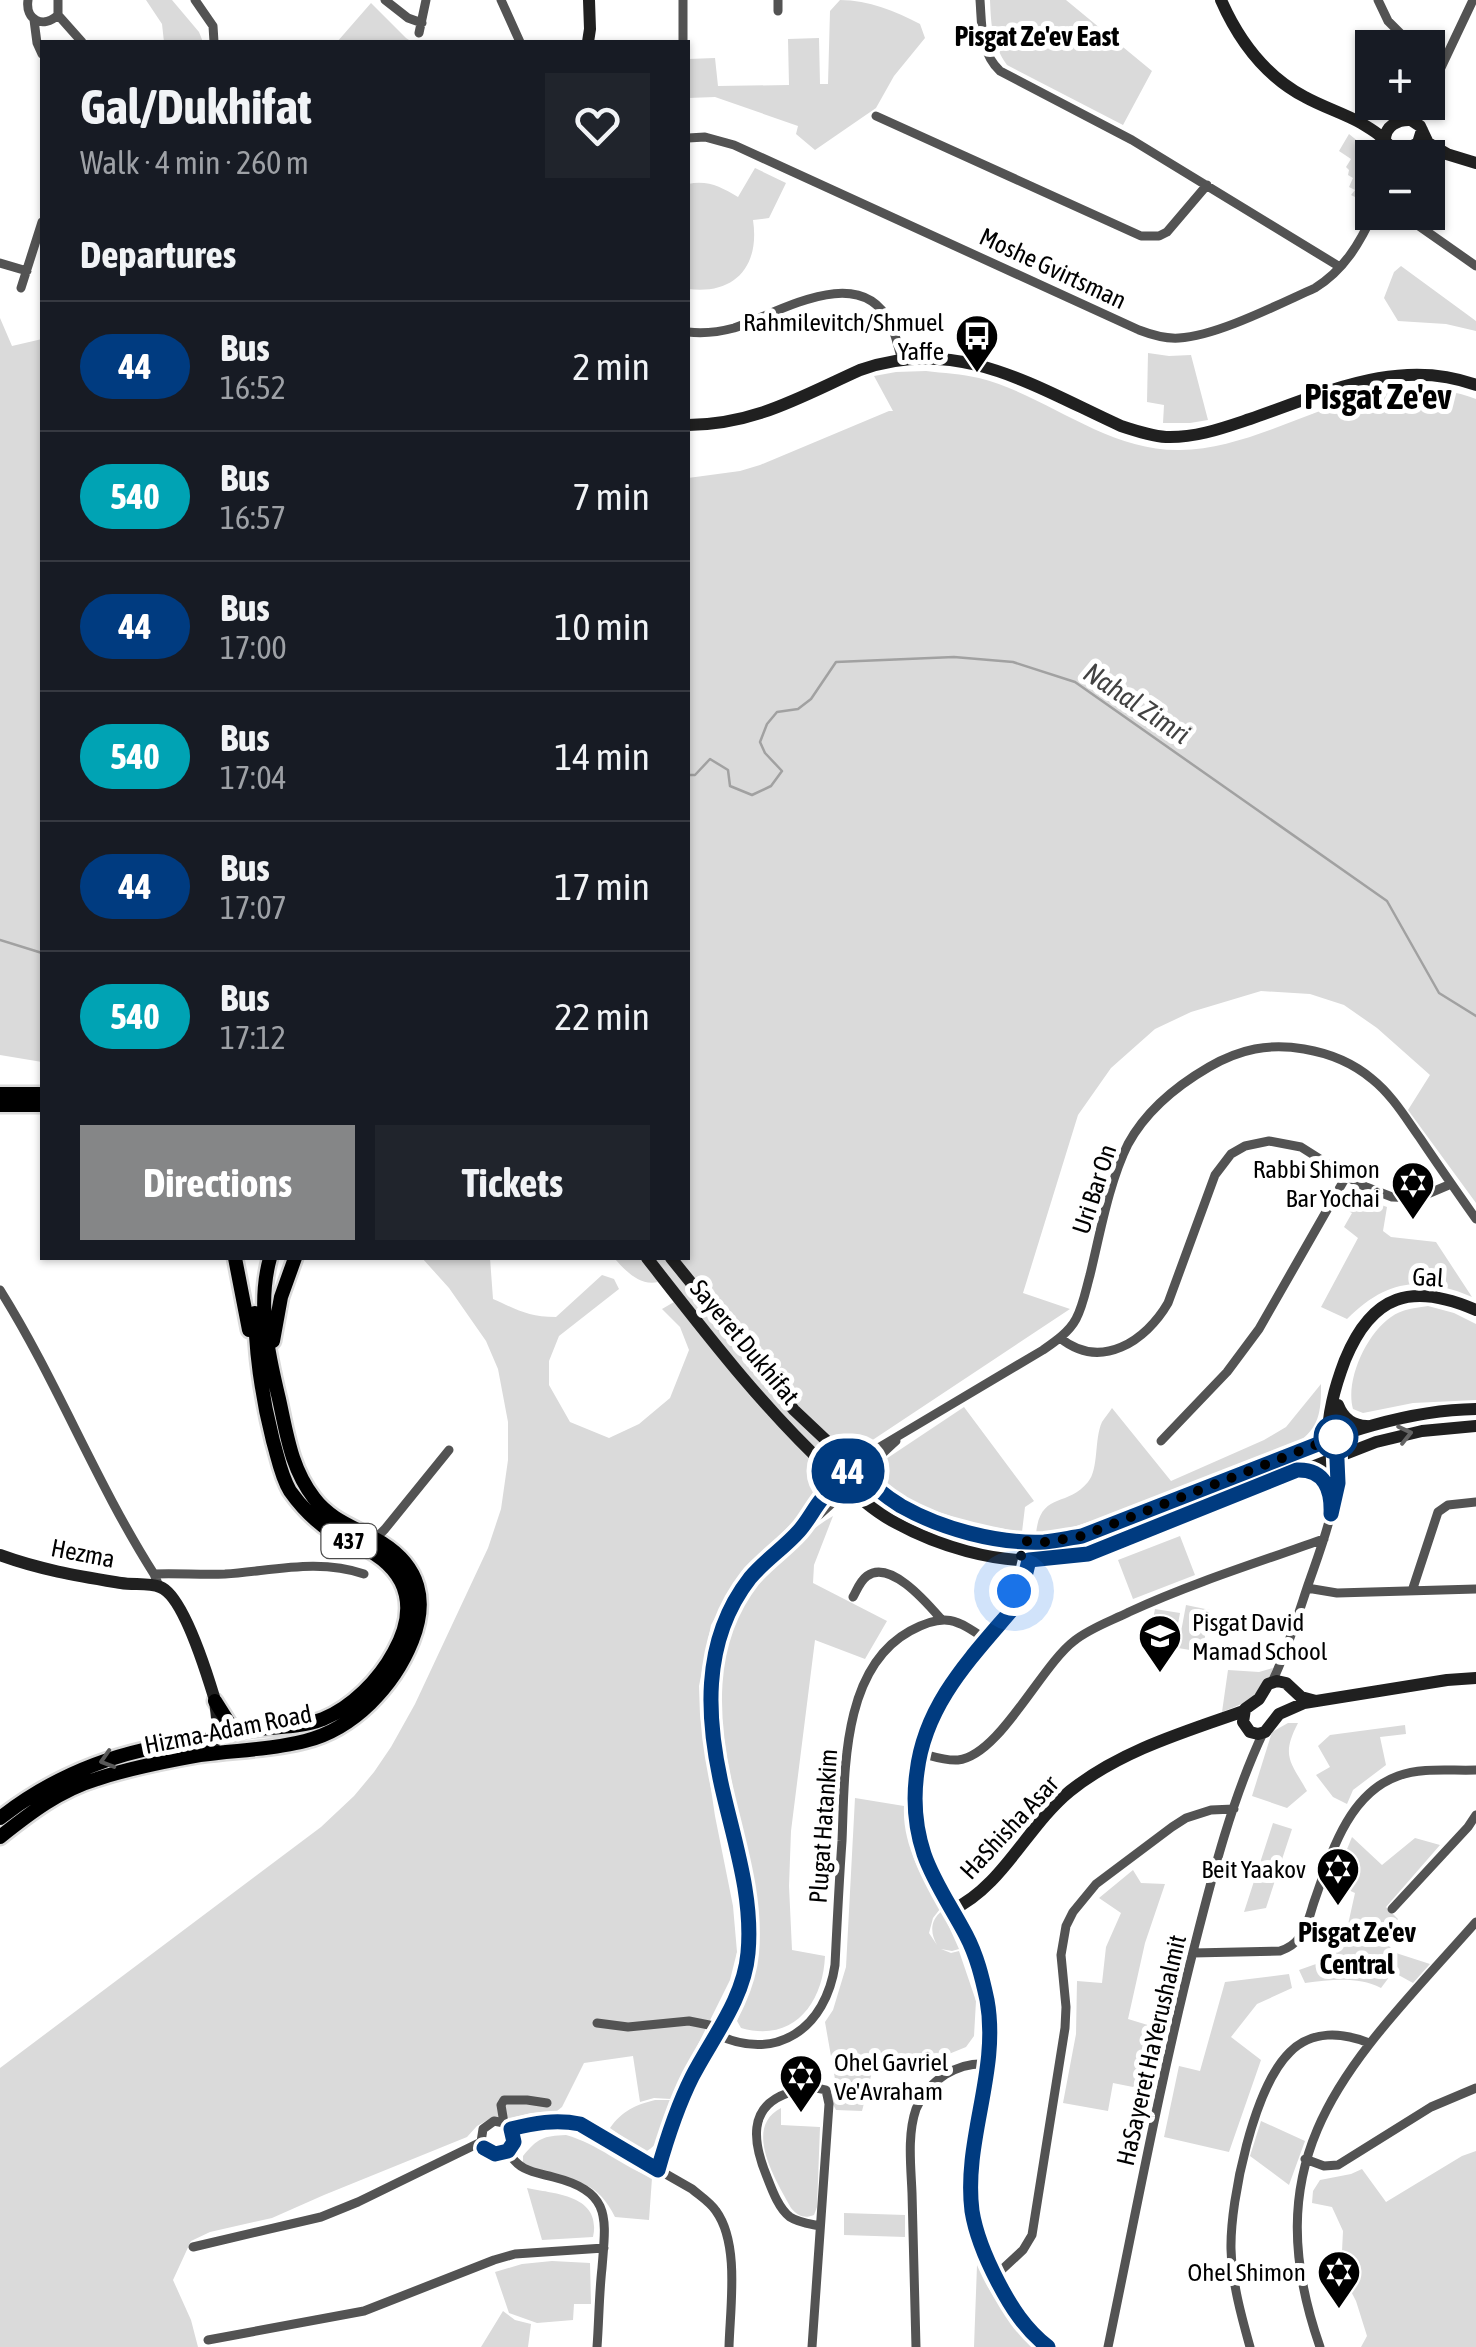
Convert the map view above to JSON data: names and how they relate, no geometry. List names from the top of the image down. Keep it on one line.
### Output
{"streets":{"main road":["437","Hizma-Adam Road"],"street":["Moshe Gvirtsman","Uri Bar On","Gal","Sayeret Dukhifat","Hezma","Plugat Hatankim","HaShisha Asar","HaSayeret HaYerushalmit"]},"crossings":[["Uri Bar On","Sayeret Dukhifat"],["Gal","Sayeret Dukhifat"],["HaShisha Asar","HaSayeret HaYerushalmit"]],"districts":["Pisgat Ze'ev East","Pisgat Ze'ev","Pisgat Ze'ev Central"],"water":["Nahal Zimri"],"places":{"bus stop":["Rahmilevitch/Shmuel Yaffe"],"synagogue":["Rabbi Shimon Bar Yochai","Beit Yaakov","Ohel Gavriel Ve'Avraham","Ohel Shimon"],"school or university":["Pisgat David Mamad School"]},"lines":["bus line 44"],"page":{"on_map":"44","map_buttons":["+","−"],"heading":[["Gal/Dukhifat","Walk · 4 min · 260 m"],"Departures"],"list":[{"mark":"44","name":"Bus","note":"16:52","value":"2 min"},{"mark":"540","name":"Bus","note":"16:57","value":"7 min"},{"mark":"44","name":"Bus","note":"17:00","value":"10 min"},{"mark":"540","name":"Bus","note":"17:04","value":"14 min"},{"mark":"44","name":"Bus","note":"17:07","value":"17 min"},{"mark":"540","name":"Bus","note":"17:12","value":"22 min"}],"buttons":["Directions","Tickets"]}}
